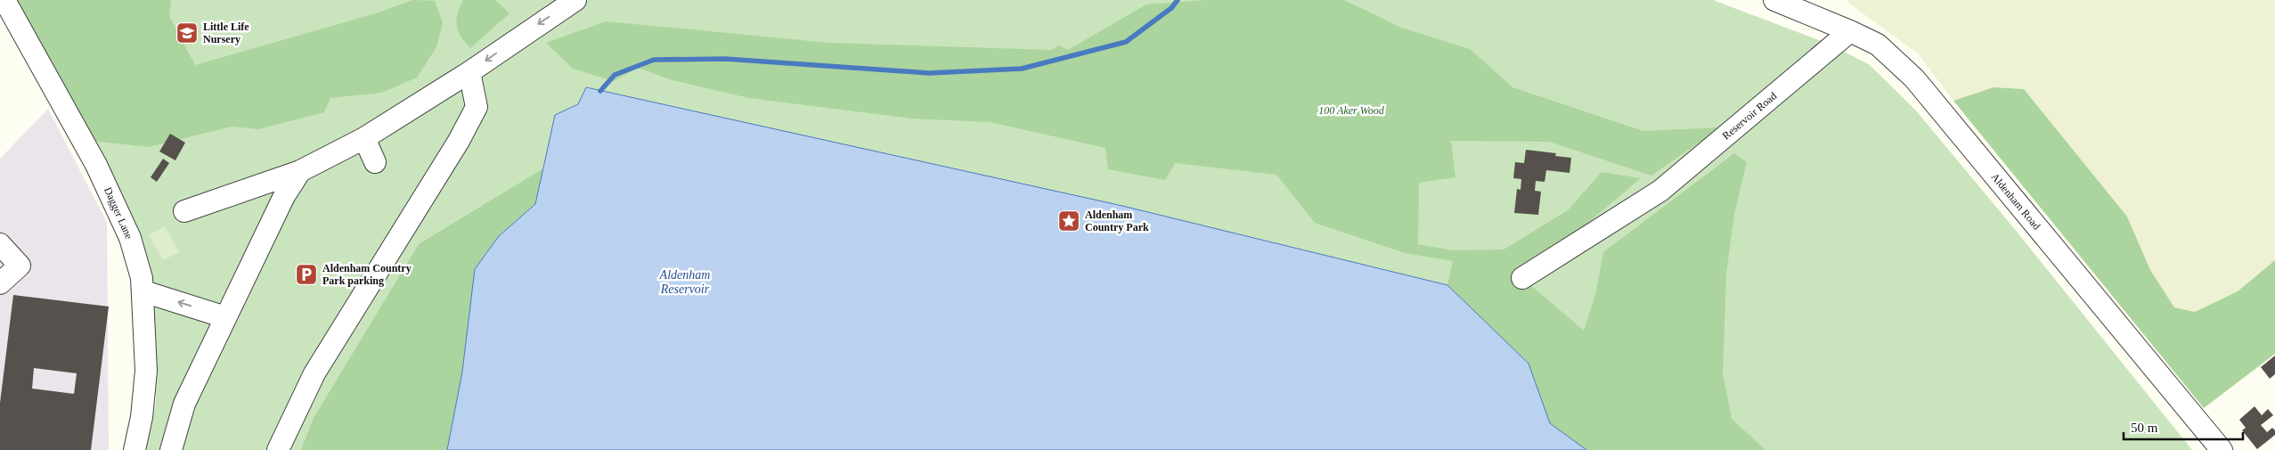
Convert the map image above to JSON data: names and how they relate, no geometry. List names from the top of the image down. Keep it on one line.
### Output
{"streets":{"street":["Reservoir Road","Aldenham Road","Dagger Lane"]},"crossings":[["Reservoir Road","Aldenham Road"]],"water":["Aldenham Reservoir"],"parks":["100 Aker Wood"],"places":{"school or university":["Little Life Nursery"],"place":["Aldenham Country Park"],"parking":["Aldenham Country Park parking"]},"scale_bar":"50 m"}
